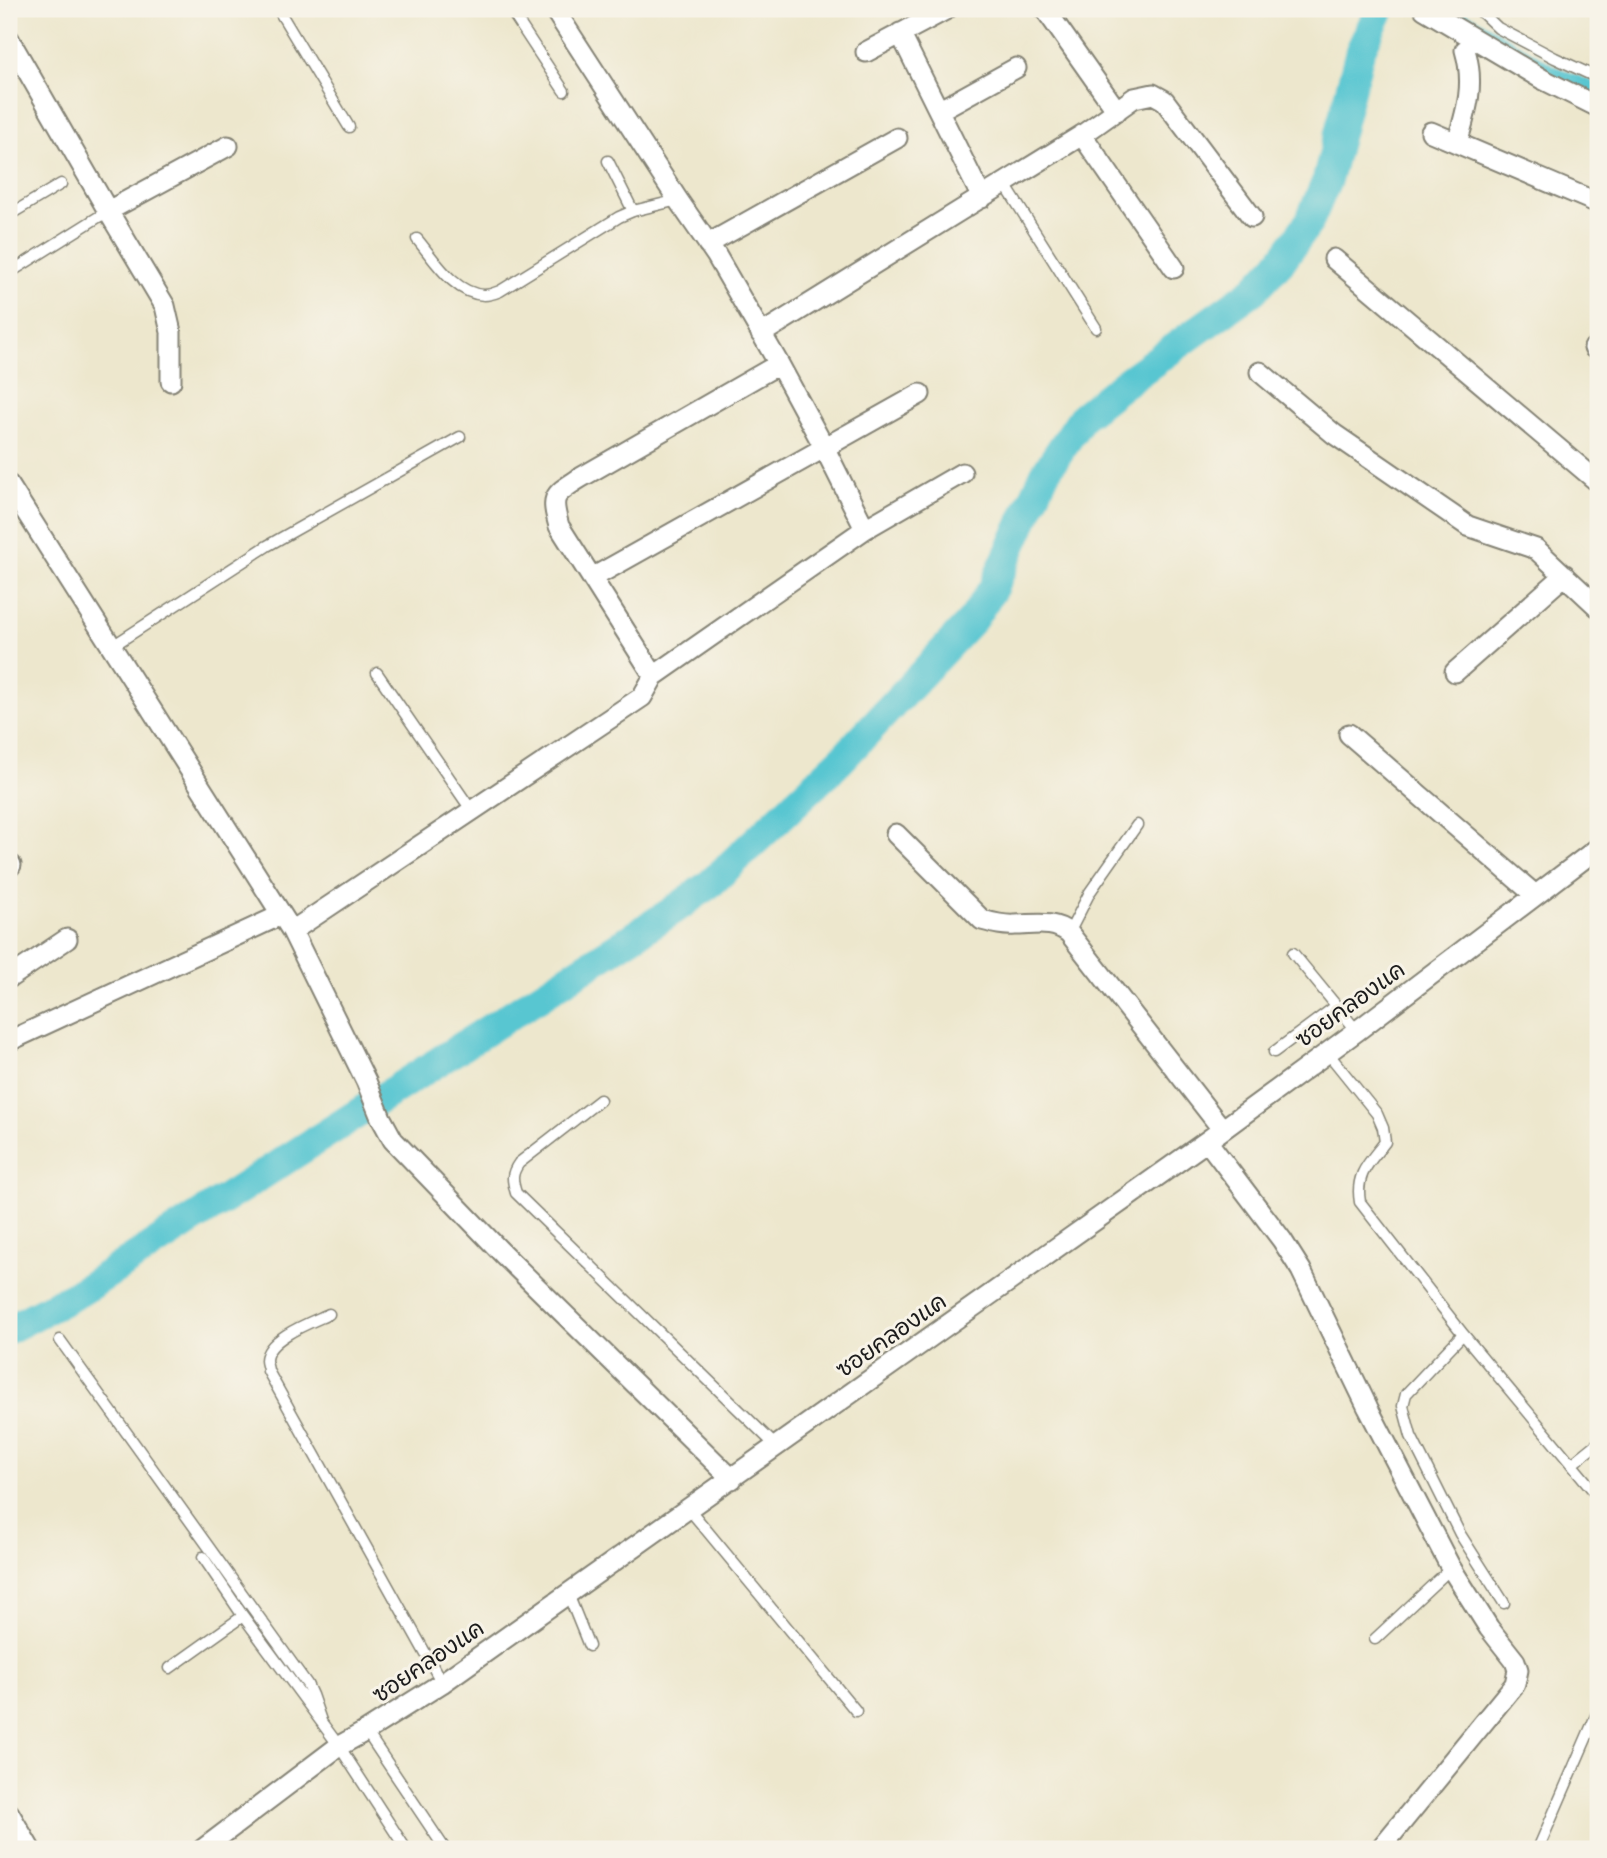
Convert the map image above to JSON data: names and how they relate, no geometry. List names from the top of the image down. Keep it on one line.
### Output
{"streets":{"street":["ซอยคลองแค"]}}
